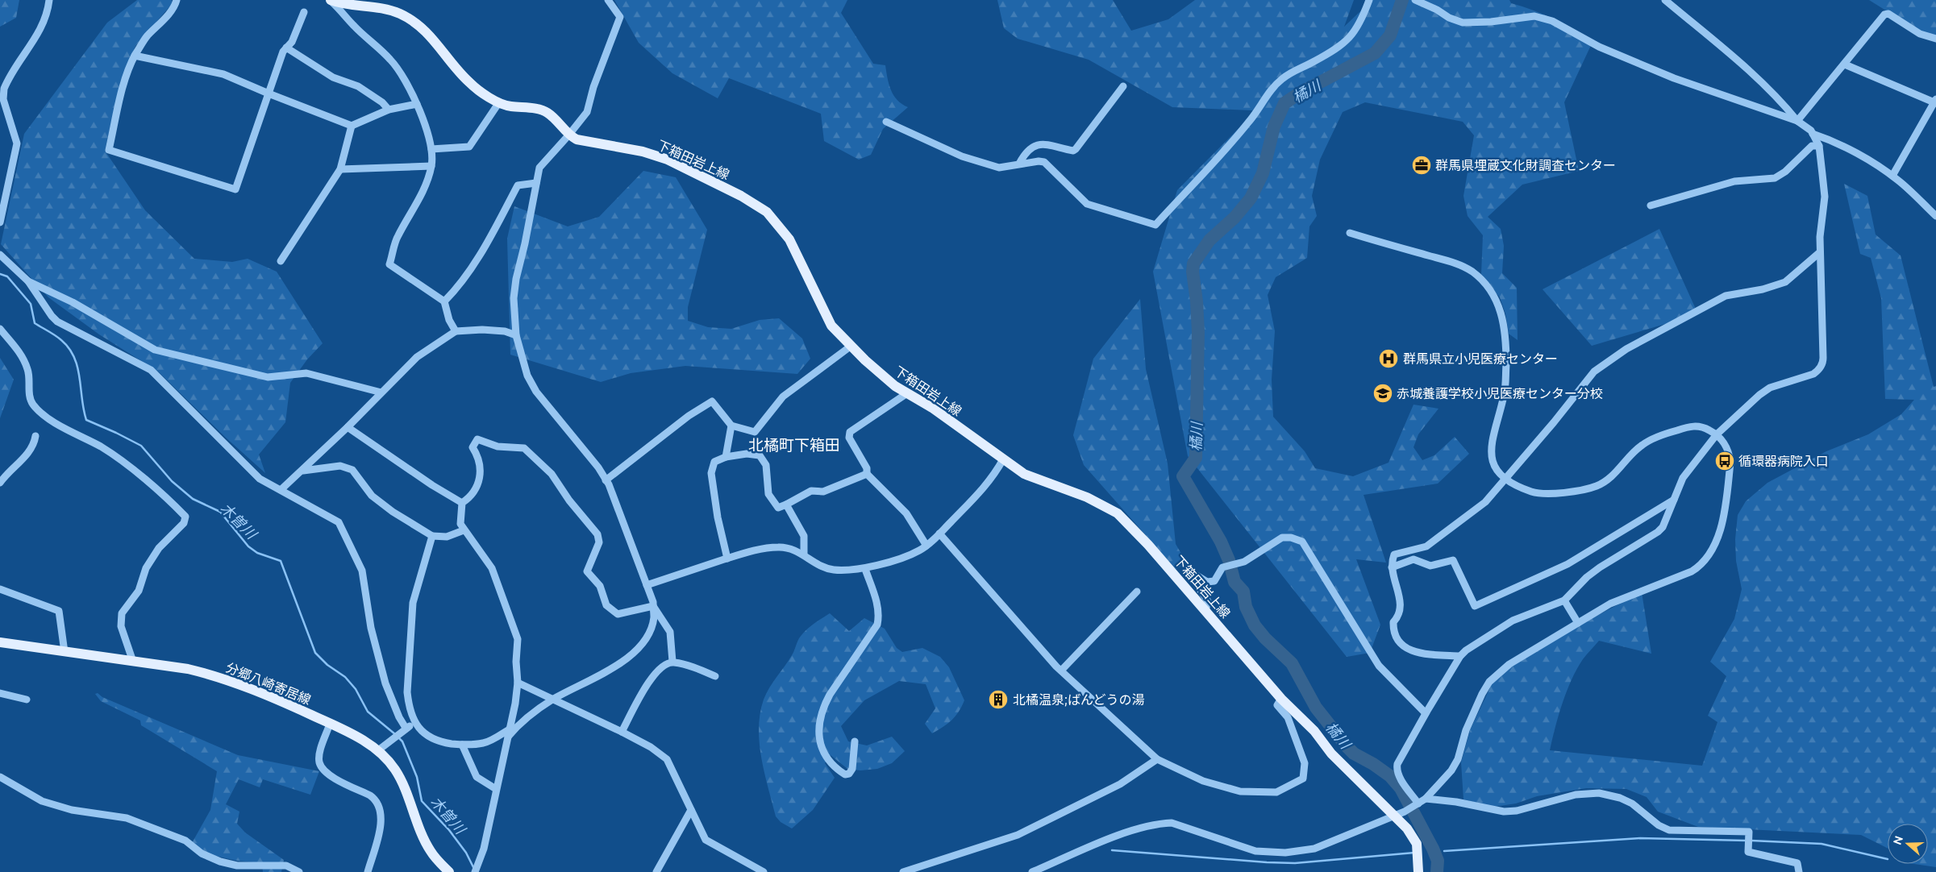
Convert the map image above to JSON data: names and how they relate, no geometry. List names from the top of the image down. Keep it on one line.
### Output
{"streets":{"main road":["下箱田岩上線","分郷八崎寄居線"]},"districts":["北橘町下箱田"],"water":["橘川","木曽川"],"places":{"office":["群馬県埋蔵文化財調査センター"],"hospital":["群馬県立小児医療センター"],"school or university":["赤城養護学校小児医療センター分校"],"bus stop":["循環器病院入口"],"building":["北橘温泉;ばんどうの湯"]},"north":"left"}
